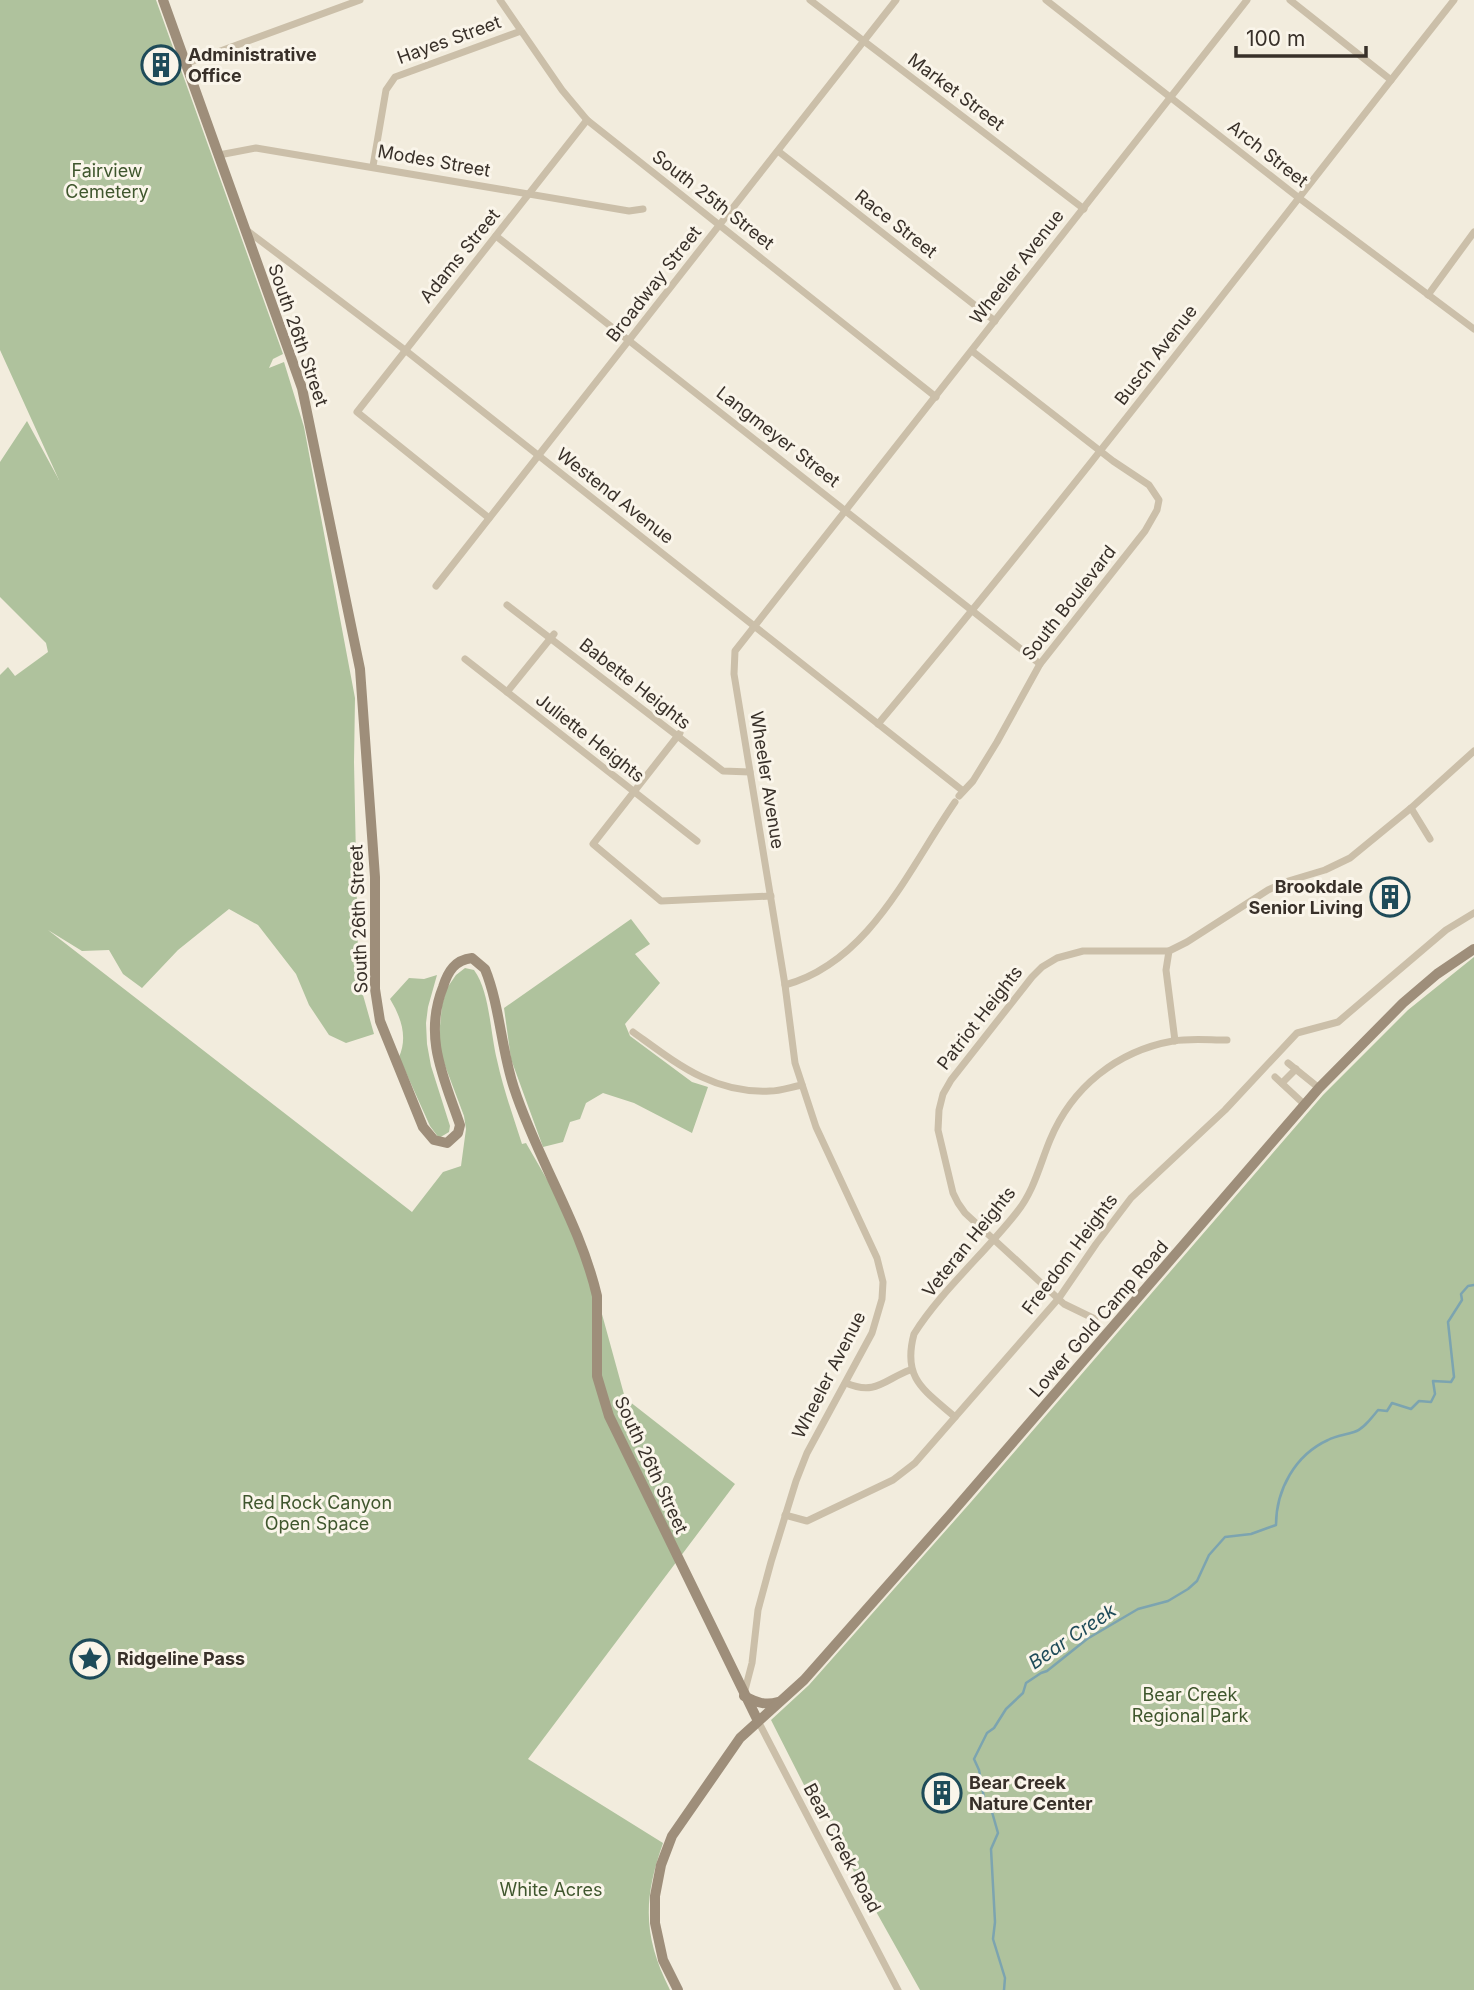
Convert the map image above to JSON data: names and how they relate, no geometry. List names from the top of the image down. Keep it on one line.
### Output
{"streets":{"street":["Hayes Street","Market Street","Arch Street","Modes Street","South 25th Street","Race Street","Adams Street","Wheeler Avenue","Broadway Street","South 26th Street","Busch Avenue","Langmeyer Street","Westend Avenue","South Boulevard","Babette Heights","Juliette Heights","Patriot Heights","Veteran Heights","Freedom Heights","Lower Gold Camp Road","Bear Creek Road"]},"crossings":[["Hayes Street","Modes Street"],["Hayes Street","South 25th Street"],["Market Street","Wheeler Avenue"],["Market Street","Broadway Street"],["Arch Street","Wheeler Avenue"],["Arch Street","Busch Avenue"],["Modes Street","Adams Street"],["Modes Street","South 26th Street"],["South 25th Street","Adams Street"],["South 25th Street","Wheeler Avenue"],["South 25th Street","Broadway Street"],["Race Street","Wheeler Avenue"],["Race Street","Broadway Street"],["Adams Street","Broadway Street"],["Adams Street","Langmeyer Street"],["Adams Street","Westend Avenue"],["Wheeler Avenue","South 26th Street"],["Wheeler Avenue","Langmeyer Street"],["Wheeler Avenue","Westend Avenue"],["Wheeler Avenue","South Boulevard"],["Wheeler Avenue","Babette Heights"],["Wheeler Avenue","Freedom Heights"],["Broadway Street","Langmeyer Street"],["Broadway Street","Westend Avenue"],["South 26th Street","Westend Avenue"],["South 26th Street","Lower Gold Camp Road"],["South 26th Street","Bear Creek Road"],["Busch Avenue","Langmeyer Street"],["Busch Avenue","Westend Avenue"],["Busch Avenue","South Boulevard"],["Langmeyer Street","South Boulevard"],["Westend Avenue","South Boulevard"],["Patriot Heights","Veteran Heights"],["Patriot Heights","Freedom Heights"],["Lower Gold Camp Road","Bear Creek Road"]],"water":["Bear Creek"],"parks":["Fairview Cemetery","Red Rock Canyon Open Space","Bear Creek Regional Park","White Acres"],"places":{"building":["Administrative Office","Brookdale Senior Living","Bear Creek Nature Center"],"place":["Ridgeline Pass"]},"scale_bar":"100 m"}
